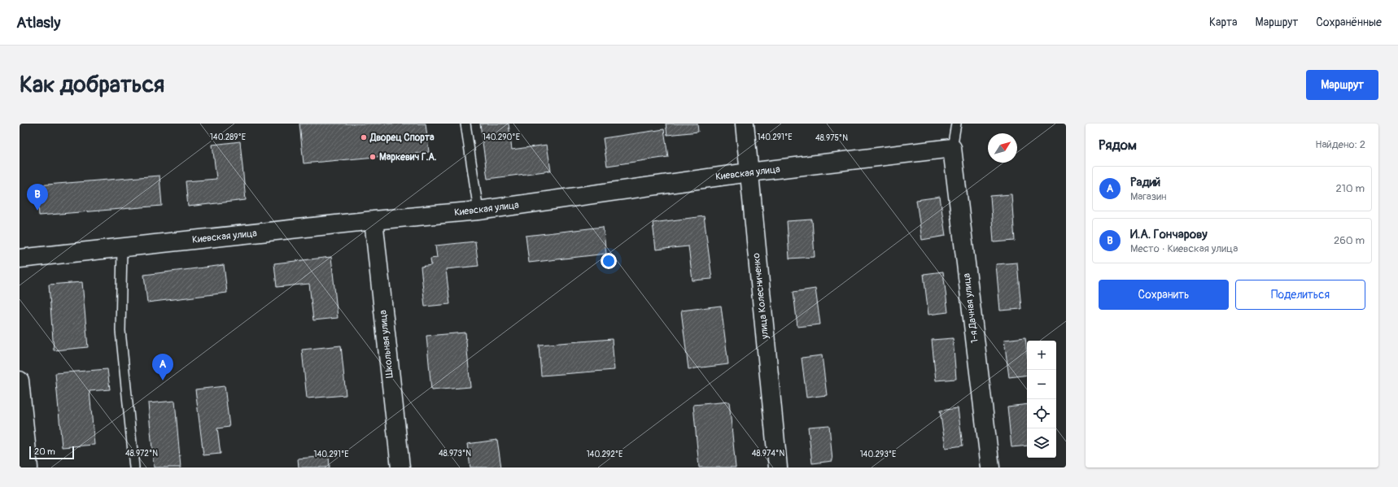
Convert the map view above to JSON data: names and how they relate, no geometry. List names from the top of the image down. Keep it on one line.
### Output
{"streets":{"street":["Киевская улица","улица Колесниченко","1-я Дачная улица","Школьная улица"]},"crossings":[["Киевская улица","улица Колесниченко"],["Киевская улица","1-я Дачная улица"],["Киевская улица","Школьная улица"]],"places":["Дворец Спорта","Маркевич Г.А."],"scale_bar":"20 m","north":"top right","page":{"header":"Atlasly","nav":["Карта","Маршрут","Сохранённые"],"buttons":["Маршрут",["Сохранить","Поделиться"]],"title":"Как добраться","heading":["Рядом","Найдено: 2"],"list":[{"mark":"A","name":"Радий","note":"Магазин","value":"210 m"},{"mark":"B","name":"И.А. Гончарову","note":"Место · Киевская улица","value":"260 m"}],"pins":["B","A"],"map_buttons":["+","−"],"scale":"20 m"},"coordinates":["140.289°E","140.290°E","140.291°E","48.975°N","48.972°N","48.973°N","48.974°N","140.292°E","140.293°E"]}
